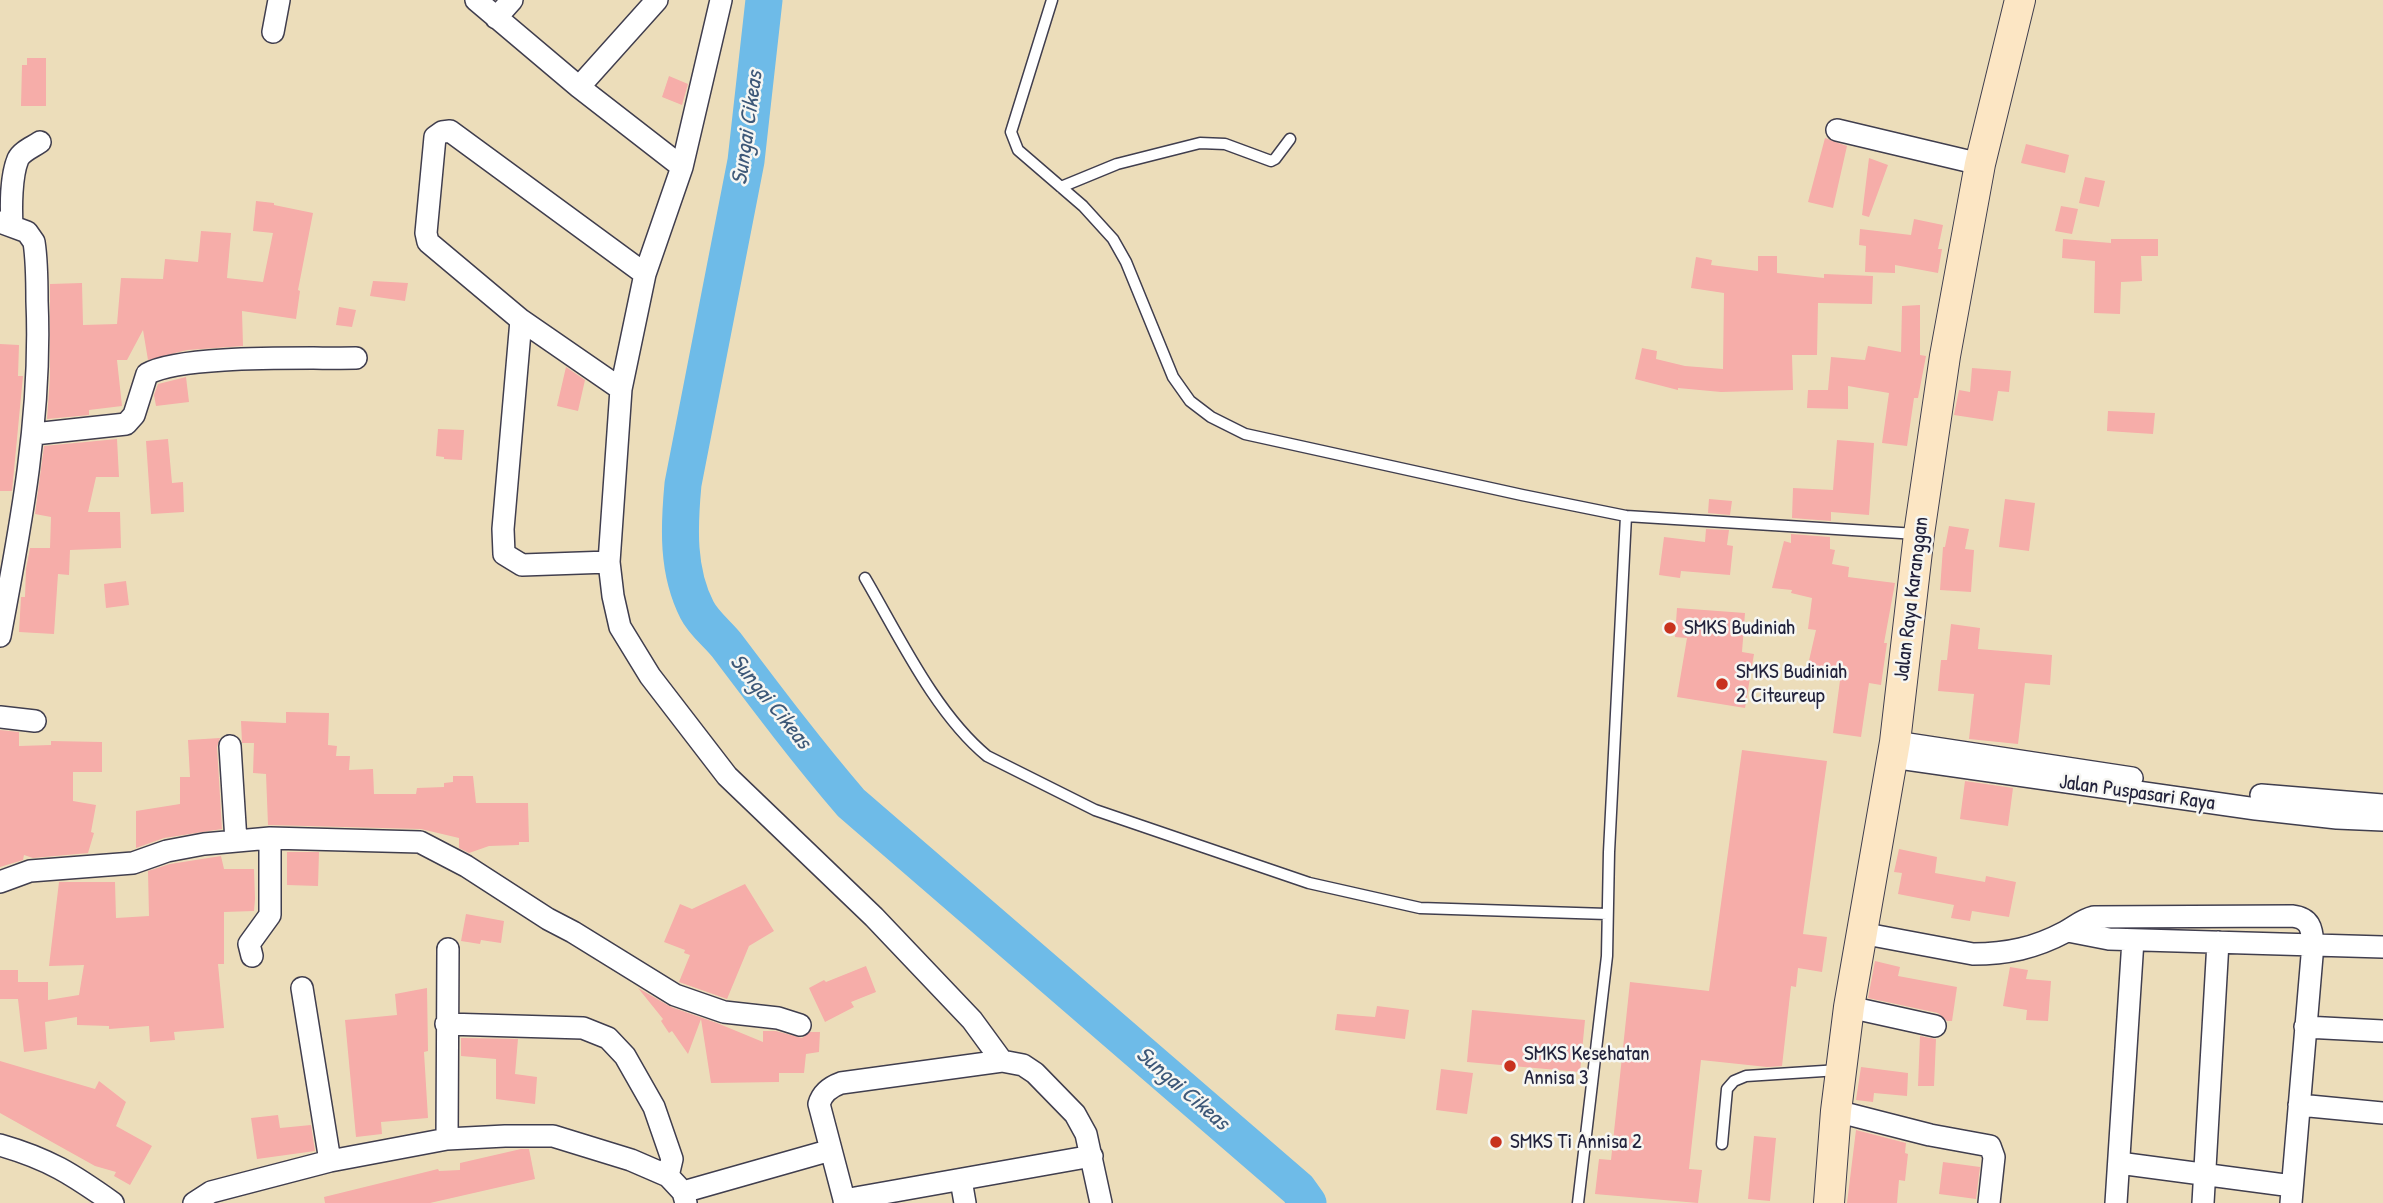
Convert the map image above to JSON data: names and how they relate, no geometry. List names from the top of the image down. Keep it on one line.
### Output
{"streets":{"street":["Jalan Raya Karanggan","Jalan Puspasari Raya"]},"crossings":[["Jalan Raya Karanggan","Jalan Puspasari Raya"]],"water":["Sungai Cikeas"],"places":["SMKS Budiniah","SMKS Budiniah 2 Citeureup","SMKS Kesehatan Annisa 3","SMKS Ti Annisa 2"]}
